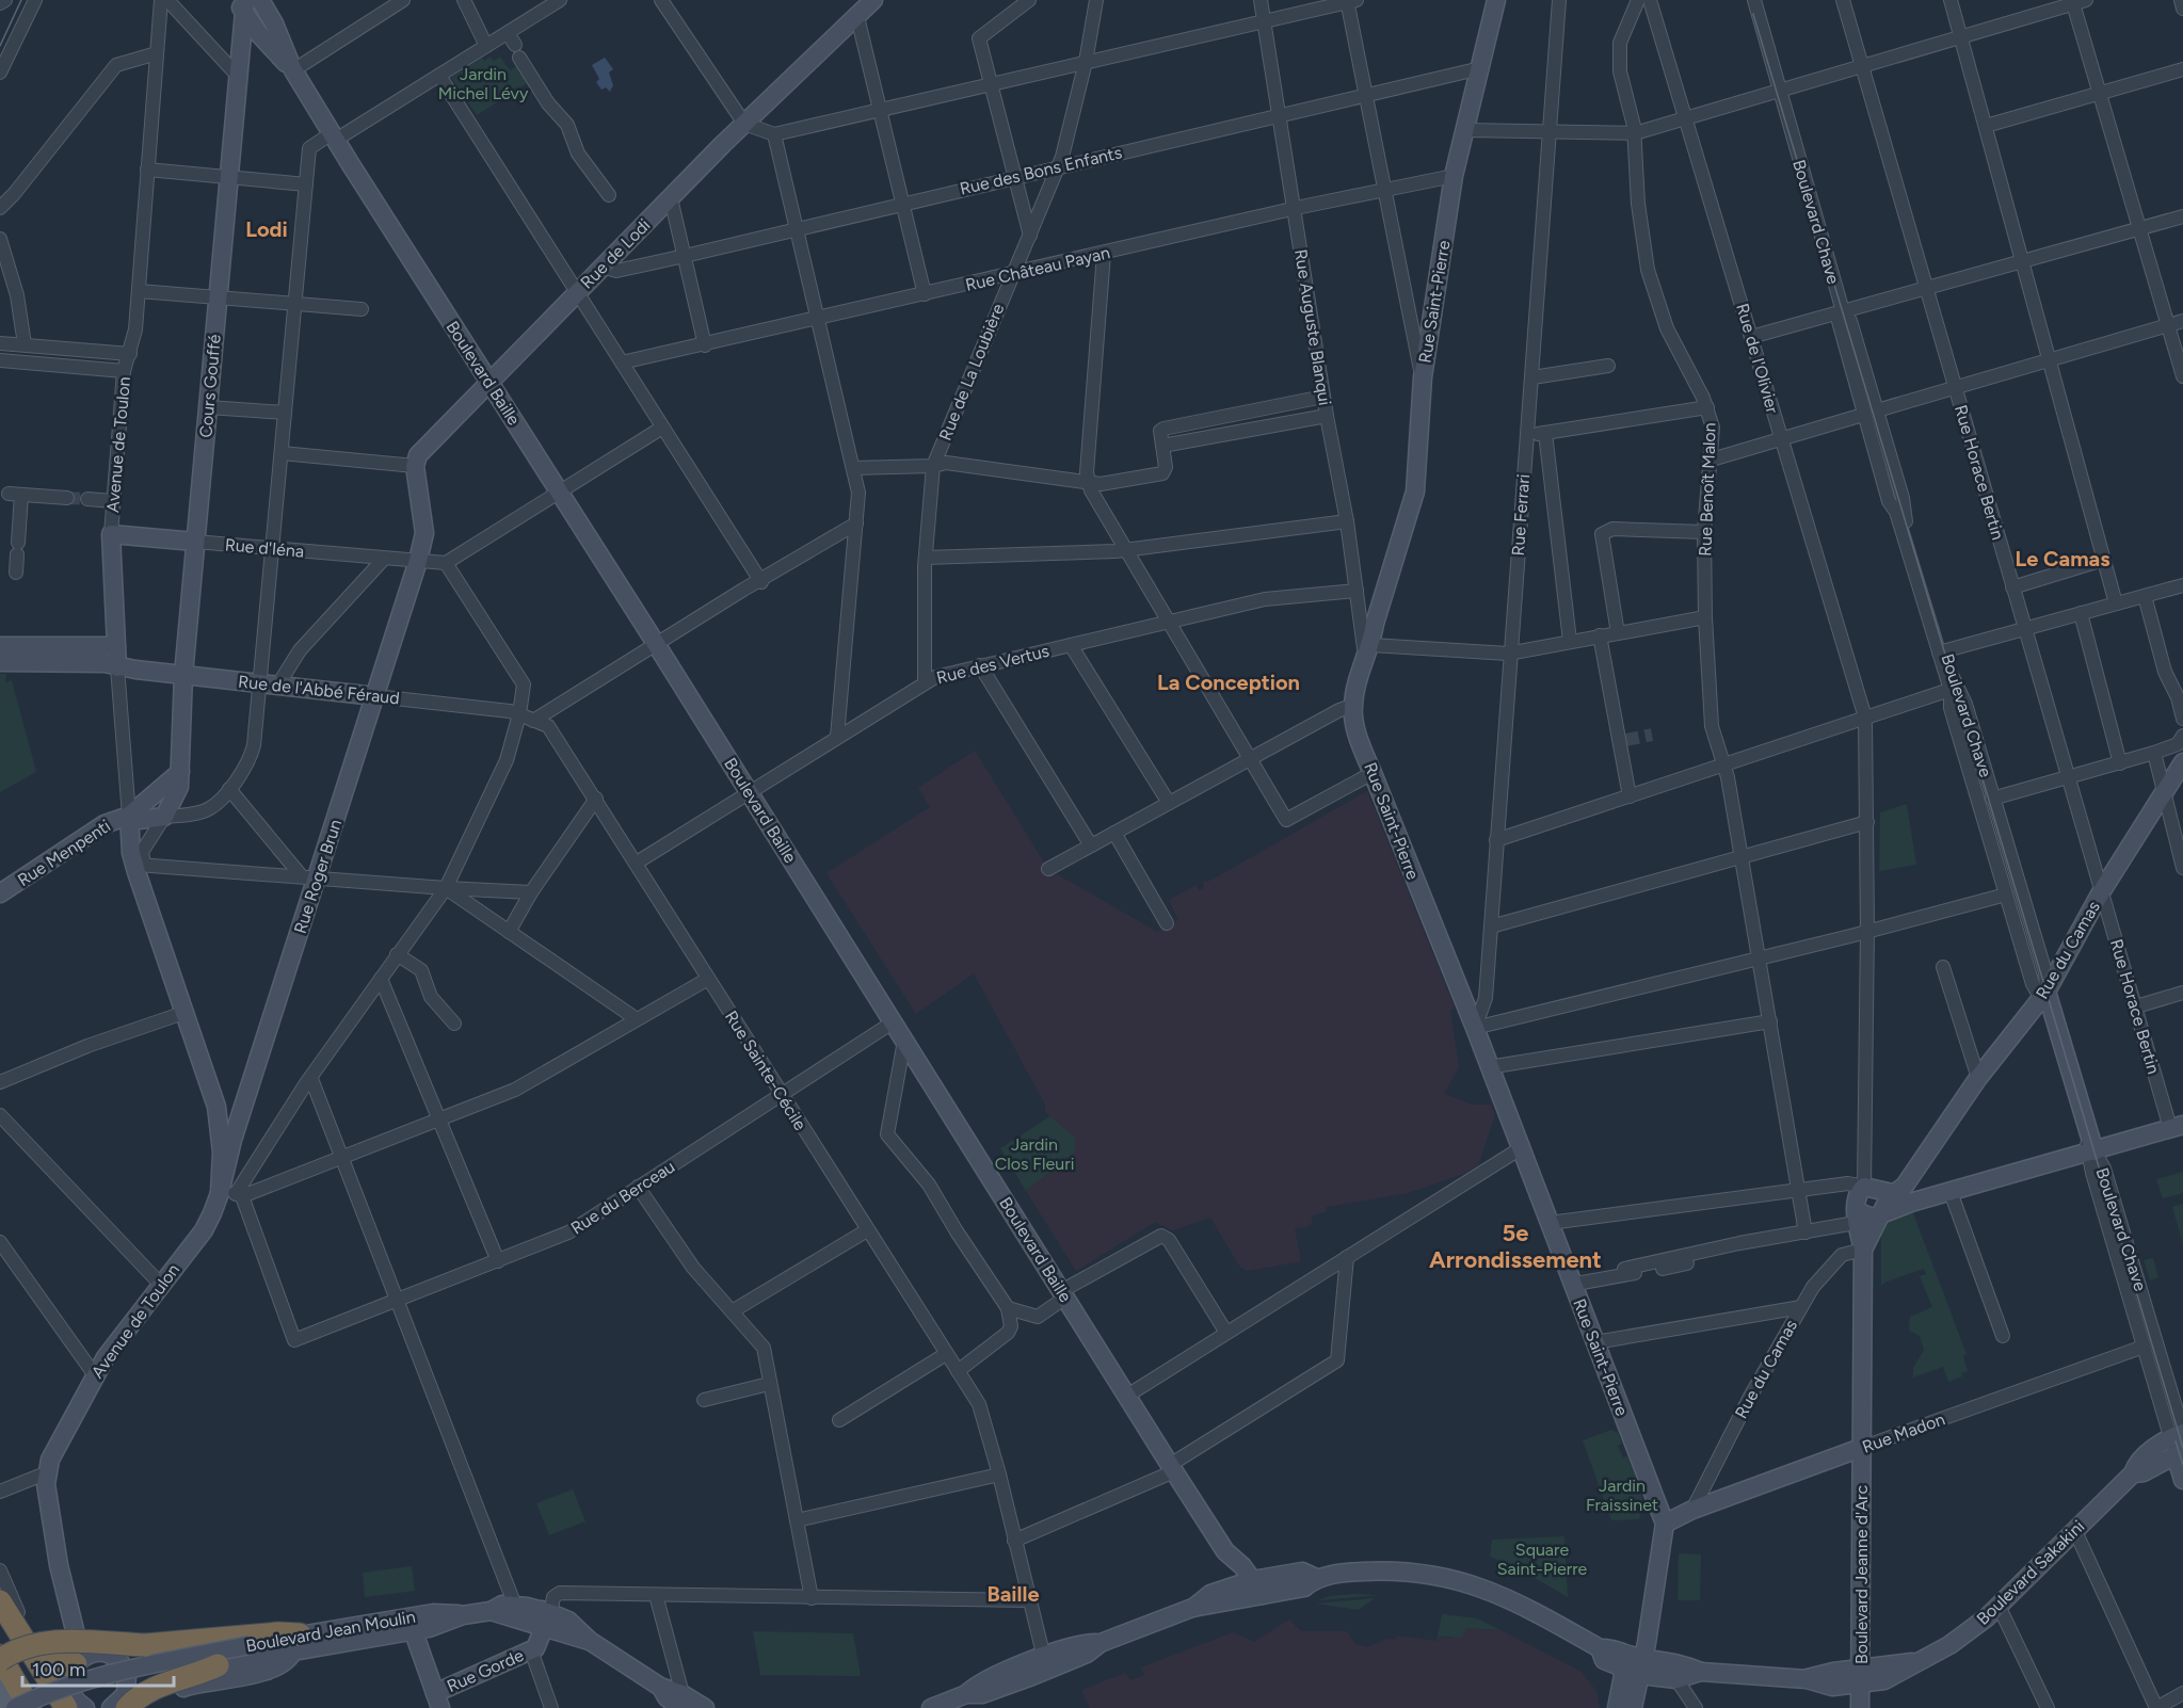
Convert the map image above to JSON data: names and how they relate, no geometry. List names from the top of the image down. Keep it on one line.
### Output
{"streets":{"street":["Rue des Bons Enfants","Boulevard Chave","Rue de Lodi","Rue Château Payan","Rue Saint-Pierre","Rue Auguste Blanqui","Rue de l'Olivier","Rue de La Loubière","Boulevard Baille","Cours Gouffé","Avenue de Toulon","Rue Horace Bertin","Rue Benoît Malon","Rue Ferrari","Rue d'Iéna","Rue des Vertus","Rue de l'Abbé Féraud","Rue Menpenti","Rue Roger Brun","Rue du Camas","Rue Sainte-Cécile","Rue du Berceau","Rue Madon","Boulevard Sakakini","Boulevard Jeanne d'Arc","Boulevard Jean Moulin","Rue Gorde"]},"crossings":[["Rue des Bons Enfants","Rue de Lodi"],["Rue des Bons Enfants","Rue Saint-Pierre"],["Rue des Bons Enfants","Rue Auguste Blanqui"],["Rue des Bons Enfants","Rue de La Loubière"],["Boulevard Chave","Rue du Camas"],["Boulevard Chave","Rue Madon"],["Boulevard Chave","Boulevard Sakakini"],["Rue de Lodi","Boulevard Baille"],["Rue Château Payan","Rue Saint-Pierre"],["Rue Château Payan","Rue Auguste Blanqui"],["Rue Château Payan","Rue de La Loubière"],["Rue Saint-Pierre","Rue Auguste Blanqui"],["Rue Saint-Pierre","Rue Ferrari"],["Rue Saint-Pierre","Rue Madon"],["Rue Saint-Pierre","Boulevard Sakakini"],["Rue Auguste Blanqui","Rue des Vertus"],["Rue de La Loubière","Rue des Vertus"],["Boulevard Baille","Cours Gouffé"],["Boulevard Baille","Rue des Vertus"],["Boulevard Baille","Rue du Berceau"],["Cours Gouffé","Rue d'Iéna"],["Cours Gouffé","Rue de l'Abbé Féraud"],["Avenue de Toulon","Rue d'Iéna"],["Avenue de Toulon","Rue de l'Abbé Féraud"],["Avenue de Toulon","Rue Menpenti"],["Avenue de Toulon","Rue Roger Brun"],["Avenue de Toulon","Rue du Berceau"],["Rue Horace Bertin","Rue du Camas"],["Rue d'Iéna","Rue Roger Brun"],["Rue des Vertus","Rue Sainte-Cécile"],["Rue de l'Abbé Féraud","Rue Roger Brun"],["Rue de l'Abbé Féraud","Rue Sainte-Cécile"],["Rue Roger Brun","Rue du Berceau"],["Rue du Camas","Rue Madon"],["Rue du Camas","Boulevard Jeanne d'Arc"],["Rue Sainte-Cécile","Rue du Berceau"],["Rue Madon","Boulevard Jeanne d'Arc"],["Boulevard Sakakini","Boulevard Jeanne d'Arc"],["Boulevard Jean Moulin","Rue Gorde"]],"districts":["Lodi","Le Camas","La Conception","5e Arrondissement","Baille"],"parks":["Jardin Michel Lévy","Jardin Clos Fleuri","Jardin Fraissinet","Square Saint-Pierre"],"scale_bar":"100 m"}
